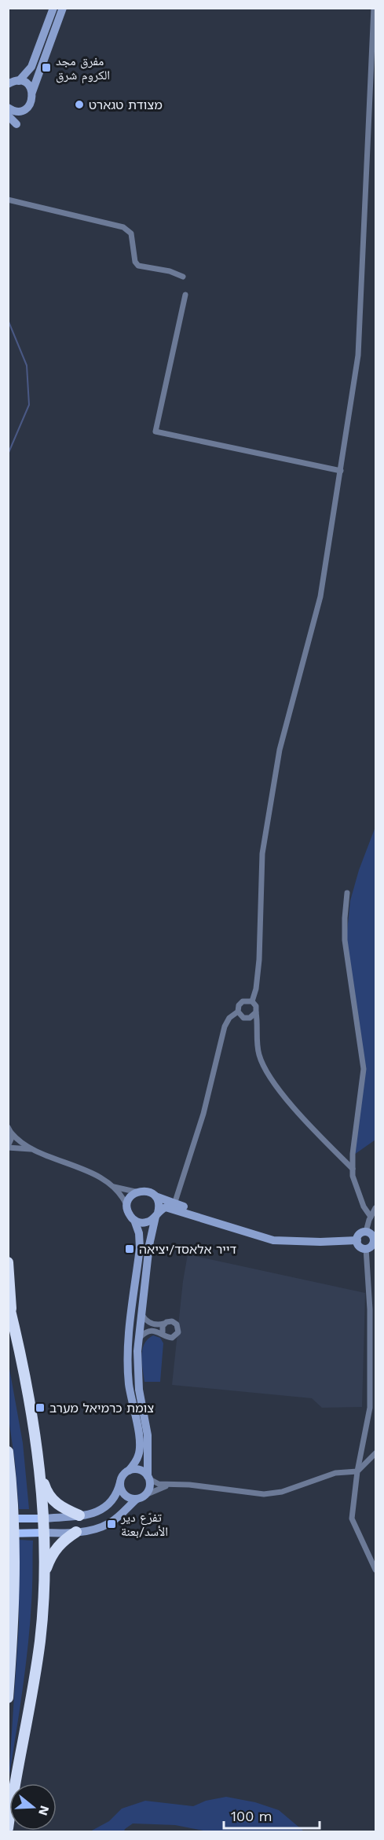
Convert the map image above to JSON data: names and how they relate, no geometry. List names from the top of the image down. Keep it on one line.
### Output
{"places":{"transit":["مفرق مجد الكروم شرق","דייר אלאסד/יציאה","צומת כרמיאל מערב","تفرّع دير الأسد/بعنة"],"other":["מצודת טגארט"]},"scale_bar":"100 m","north":"right"}
